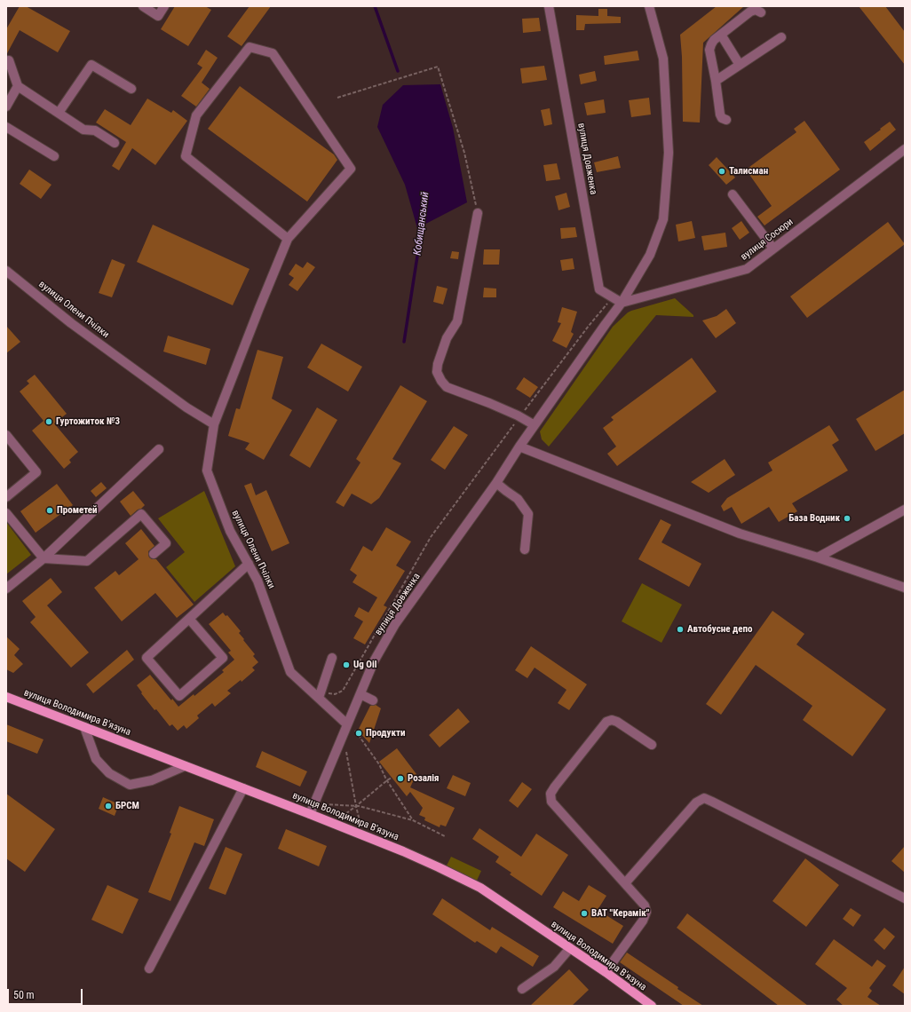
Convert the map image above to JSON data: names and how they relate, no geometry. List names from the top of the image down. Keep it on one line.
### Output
{"streets":{"main road":["вулиця Володимира В'язуна"],"street":["вулиця Довженка","вулиця Сосюри","вулиця Олени Пчілки"]},"crossings":[["вулиця Довженка","вулиця Сосюри"],["вулиця Довженка","вулиця Олени Пчілки"],["вулиця Довженка","вулиця Володимира В'язуна"]],"water":["Кобищанський"],"places":["Талисман","Гуртожиток №3","Прометей","База Водник","Автобусне депо","Ug Oil","Продукти","Розалія","БРСМ","ВАТ \"Керамік\""],"scale_bar":"50 m"}
